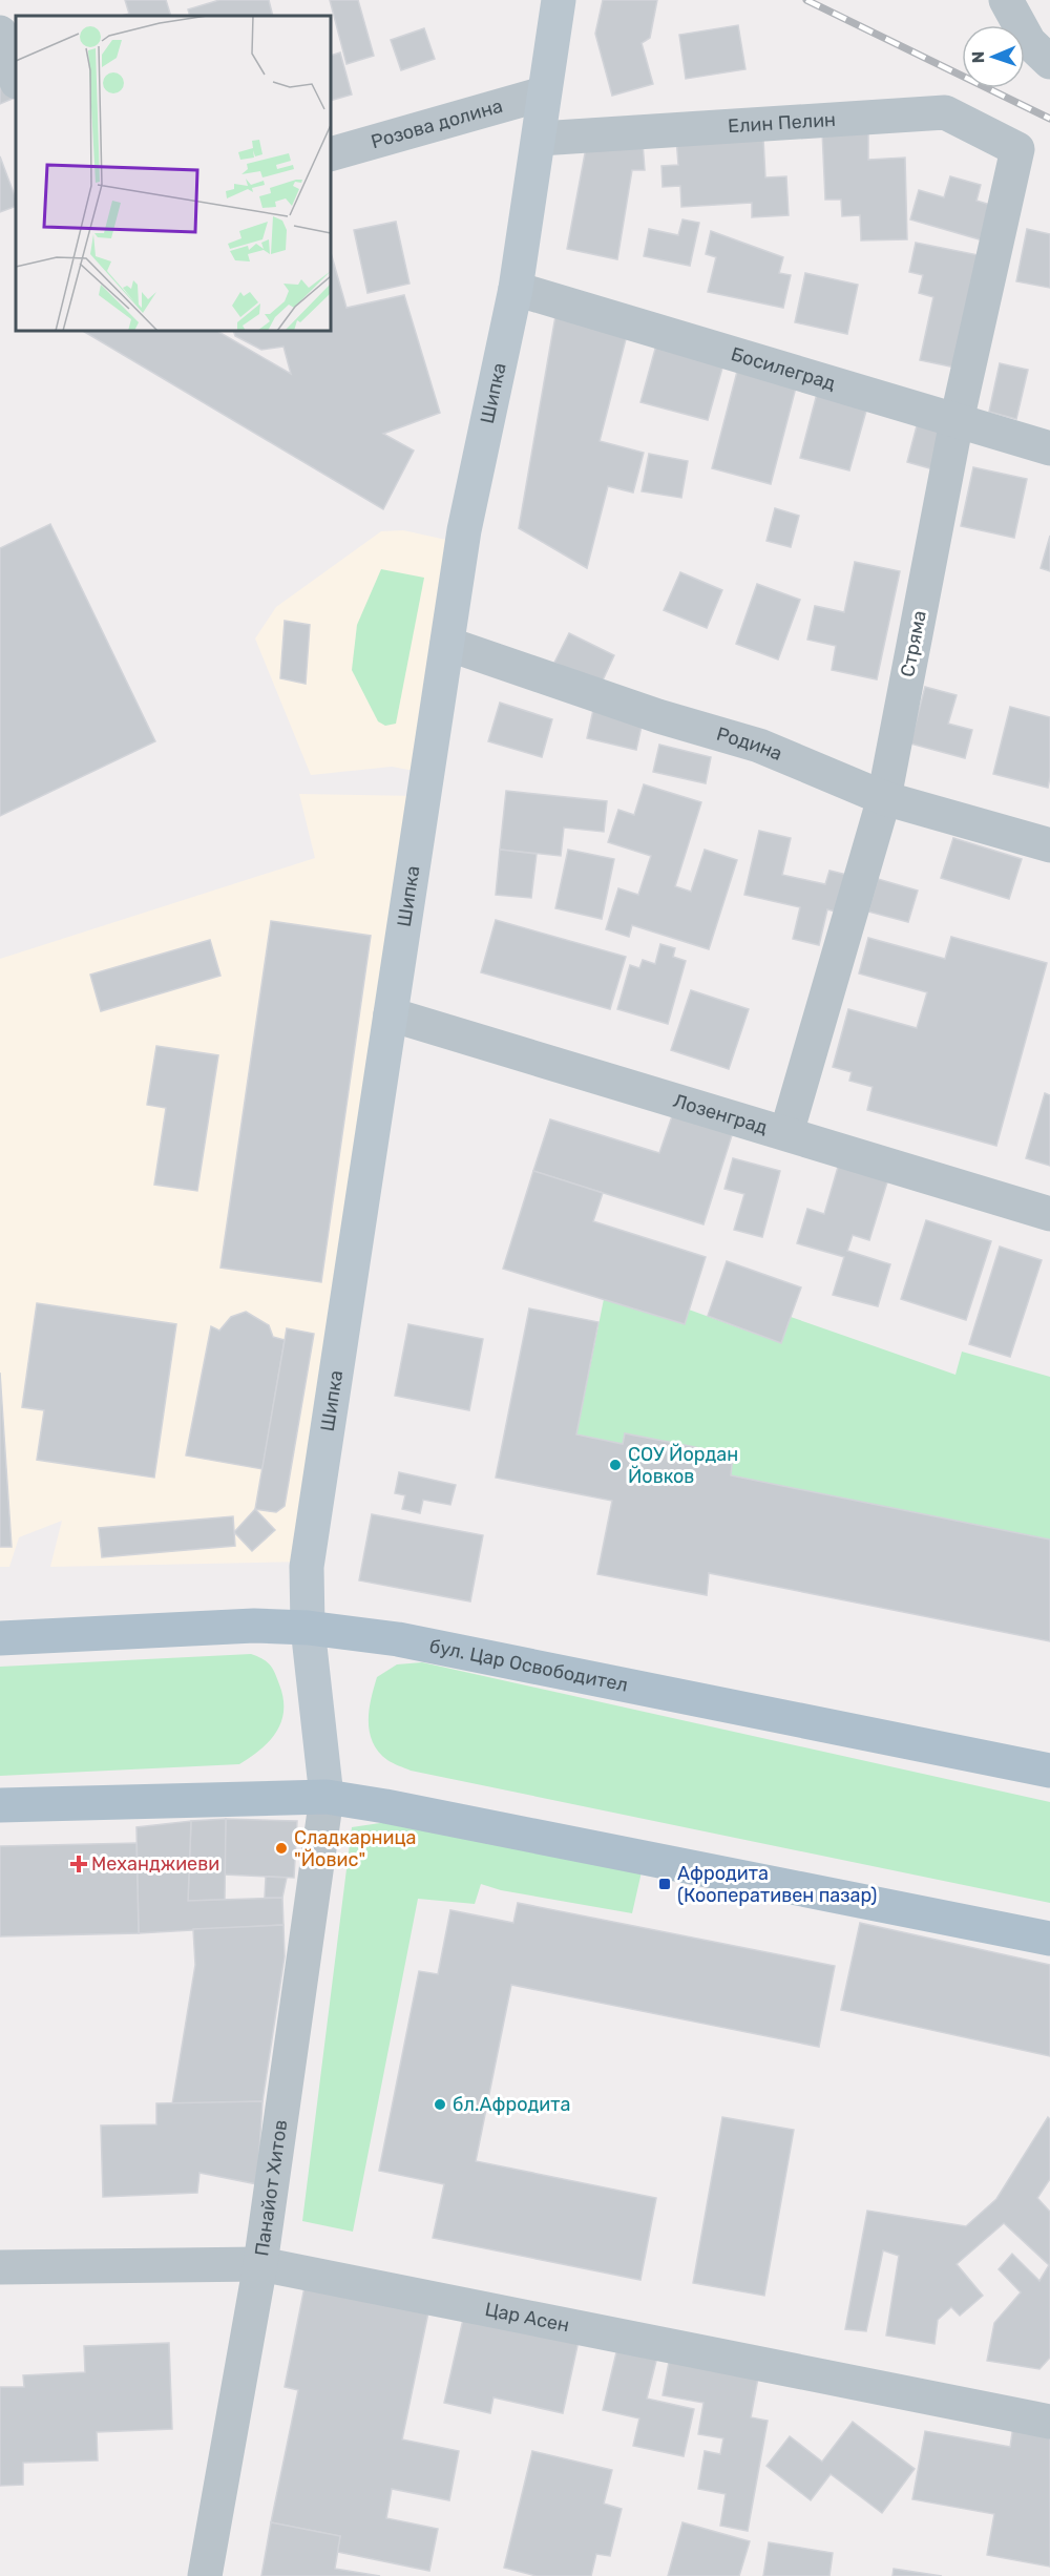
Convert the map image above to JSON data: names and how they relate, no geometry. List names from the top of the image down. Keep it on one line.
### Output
{"streets":{"main road":["Шипка","бул. Цар Освободител"],"street":["Елин Пелин","Розова долина","Босилеград","Стряма","Родина","Лозенград","Панайот Хитов","Цар Асен"]},"crossings":[["Елин Пелин","Шипка"],["Елин Пелин","Стряма"],["Розова долина","Шипка"],["Босилеград","Шипка"],["Босилеград","Стряма"],["Шипка","Родина"],["Шипка","Лозенград"],["Шипка","бул. Цар Освободител"],["Шипка","Панайот Хитов"],["Стряма","Родина"],["Стряма","Лозенград"],["Панайот Хитов","Цар Асен"]],"places":{"other":["СОУ Йордан Йовков","Сладкарница \"Йовис\"","бл.Афродита"],"health":["Механджиеви"],"transit":["Афродита (Кооперативен пазар)"]},"north":"left"}
